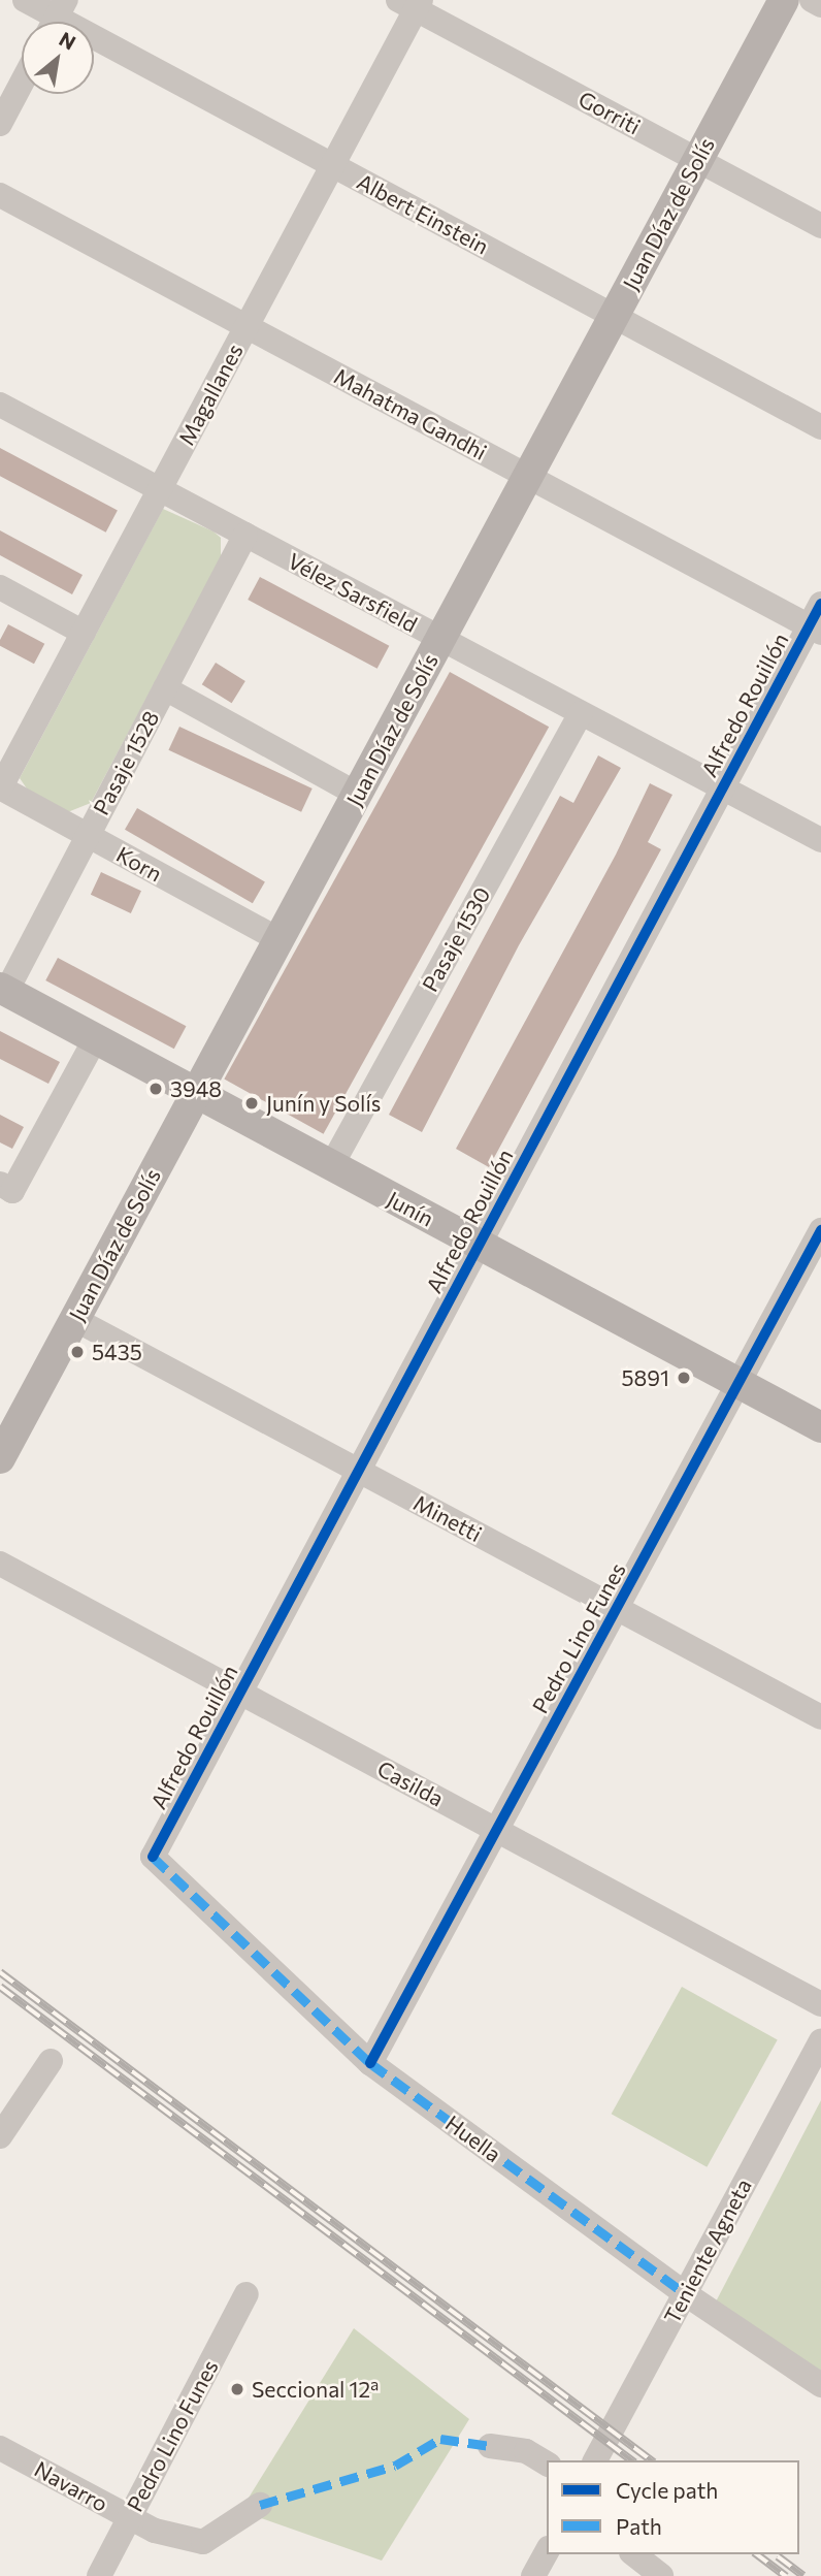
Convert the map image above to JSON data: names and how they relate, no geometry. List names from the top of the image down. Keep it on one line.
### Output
{"streets":{"main road":["Juan Díaz de Solís","Junín"],"street":["Gorriti","Albert Einstein","Magallanes","Mahatma Gandhi","Vélez Sarsfield","Alfredo Rouillón","Pasaje 1528","Korn","Pasaje 1530","Minetti","Pedro Lino Funes","Casilda","Huella","Teniente Agneta","Navarro"]},"crossings":[["Gorriti","Juan Díaz de Solís"],["Gorriti","Magallanes"],["Albert Einstein","Juan Díaz de Solís"],["Albert Einstein","Magallanes"],["Juan Díaz de Solís","Mahatma Gandhi"],["Juan Díaz de Solís","Vélez Sarsfield"],["Juan Díaz de Solís","Korn"],["Juan Díaz de Solís","Junín"],["Juan Díaz de Solís","Minetti"],["Magallanes","Mahatma Gandhi"],["Magallanes","Vélez Sarsfield"],["Magallanes","Korn"],["Mahatma Gandhi","Alfredo Rouillón"],["Vélez Sarsfield","Alfredo Rouillón"],["Vélez Sarsfield","Pasaje 1528"],["Vélez Sarsfield","Pasaje 1530"],["Alfredo Rouillón","Junín"],["Alfredo Rouillón","Minetti"],["Alfredo Rouillón","Casilda"],["Alfredo Rouillón","Huella"],["Pasaje 1528","Korn"],["Pasaje 1528","Junín"],["Pasaje 1530","Junín"],["Junín","Pedro Lino Funes"],["Minetti","Pedro Lino Funes"],["Pedro Lino Funes","Casilda"],["Pedro Lino Funes","Huella"],["Pedro Lino Funes","Navarro"],["Huella","Teniente Agneta"]],"places":["3948","Junín y Solís","5435","5891","Seccional 12ª"],"legend":["Cycle path","Path"],"north":"top right"}
